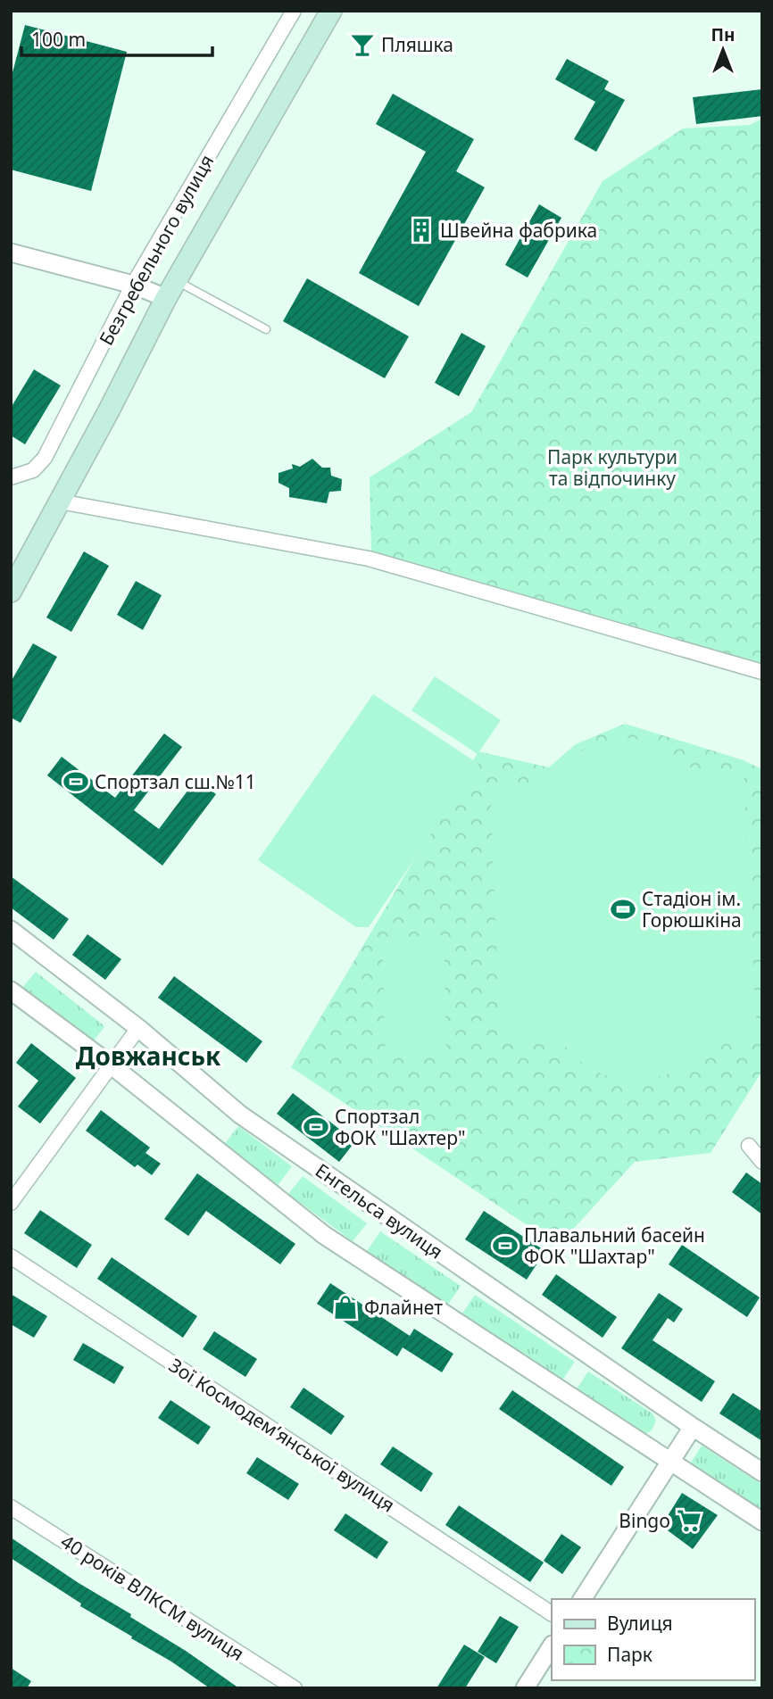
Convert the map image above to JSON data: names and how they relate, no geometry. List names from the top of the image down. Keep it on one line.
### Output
{"streets":{"street":["Безгребельного вулиця","Енгельса вулиця","Зої Космодем’янської вулиця","40 років ВЛКСМ вулиця"]},"districts":["Довжанськ"],"parks":["Парк культури та відпочинку"],"places":{"bar":["Пляшка"],"building":["Швейна фабрика"],"sports":["Спортзал сш.№11","Стадіон ім. Горюшкіна","Спортзал ФОК \"Шахтер\"","Плавальний басейн ФОК \"Шахтар\""],"shop":["Флайнет"],"supermarket":["Bingo"]},"legend":["Вулиця","Парк"],"scale_bar":"100 m","north":"top"}
